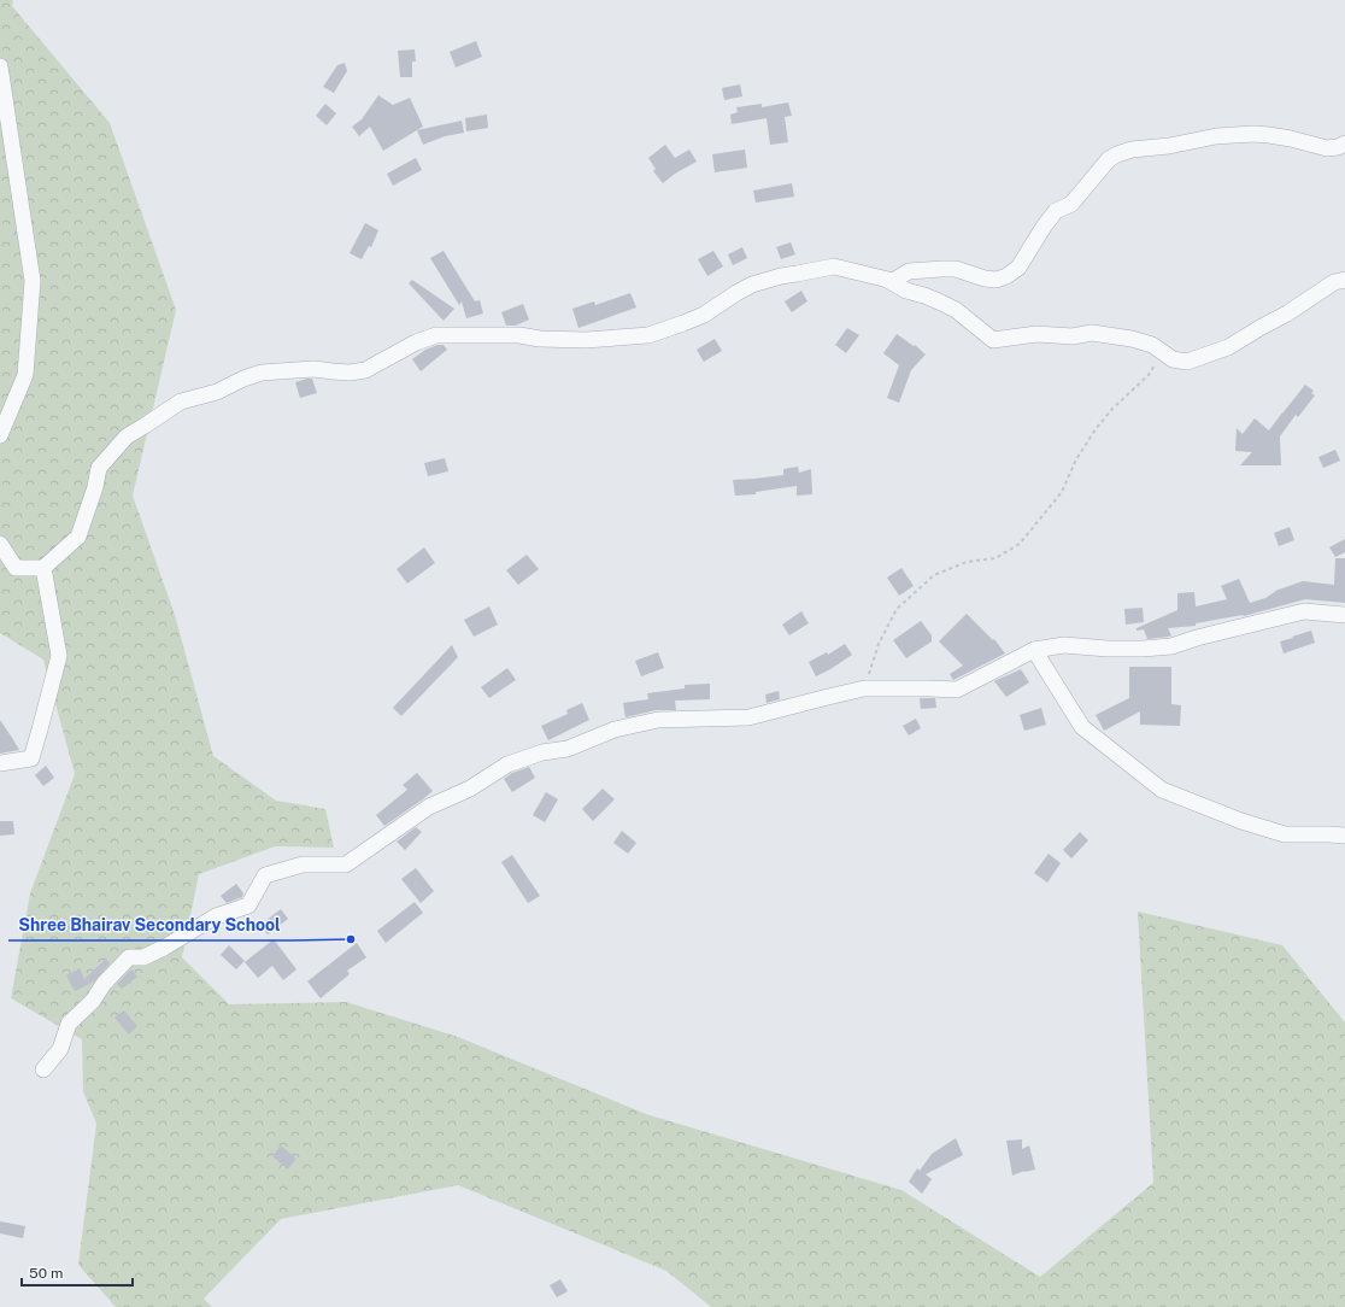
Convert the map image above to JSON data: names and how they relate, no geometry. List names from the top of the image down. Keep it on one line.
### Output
{"places":["Shree Bhairav Secondary School"],"scale_bar":"50 m"}
